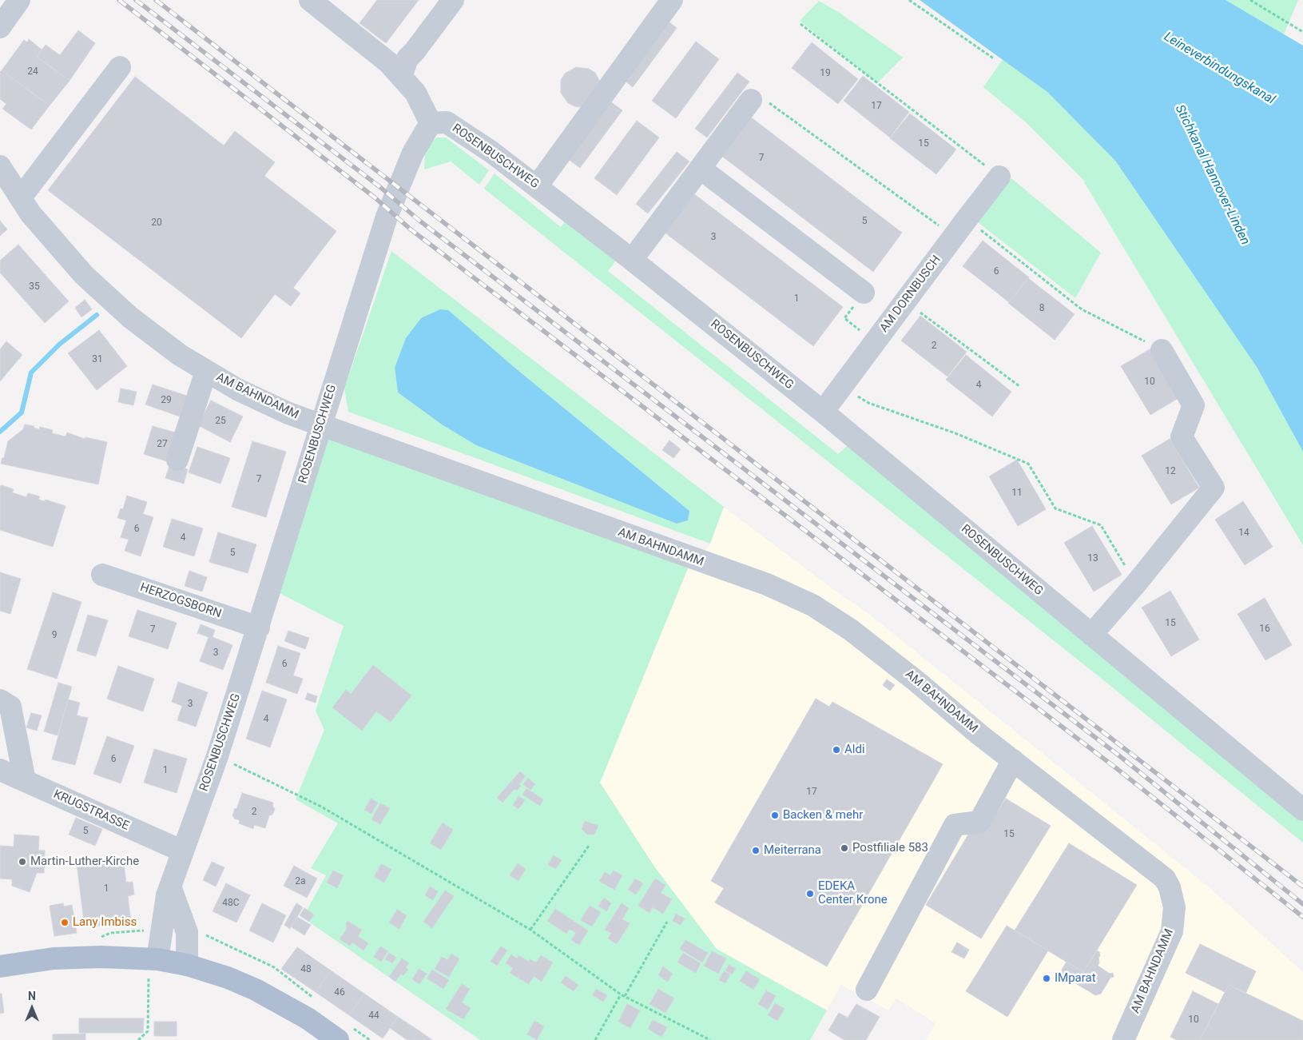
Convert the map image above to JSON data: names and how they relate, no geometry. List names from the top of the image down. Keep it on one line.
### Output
{"streets":{"street":["ROSENBUSCHWEG","AM DORNBUSCH","AM BAHNDAMM","HERZOGSBORN","KRUGSTRASSE"]},"crossings":[["ROSENBUSCHWEG","AM DORNBUSCH"],["ROSENBUSCHWEG","AM BAHNDAMM"],["ROSENBUSCHWEG","HERZOGSBORN"],["ROSENBUSCHWEG","KRUGSTRASSE"]],"water":["Leineverbindungskanal","Stichkanal Hannover-Linden"],"places":["Aldi","Backen & mehr","Postfiliale 583","Meiterrana","Martin-Luther-Kirche","EDEKA Center Krone","Lany Imbiss","IMparat"],"house_numbers":["24","19","17","15","7","5","20","3","6","35","1","8","2","31","10","4","29","25","27","12","7","11","6","14","4","5","13","15","16","7","9","3","6","3","4","6","1","17","2","5","15","2a","1","48C","48","46","44","10"],"north":"top"}
